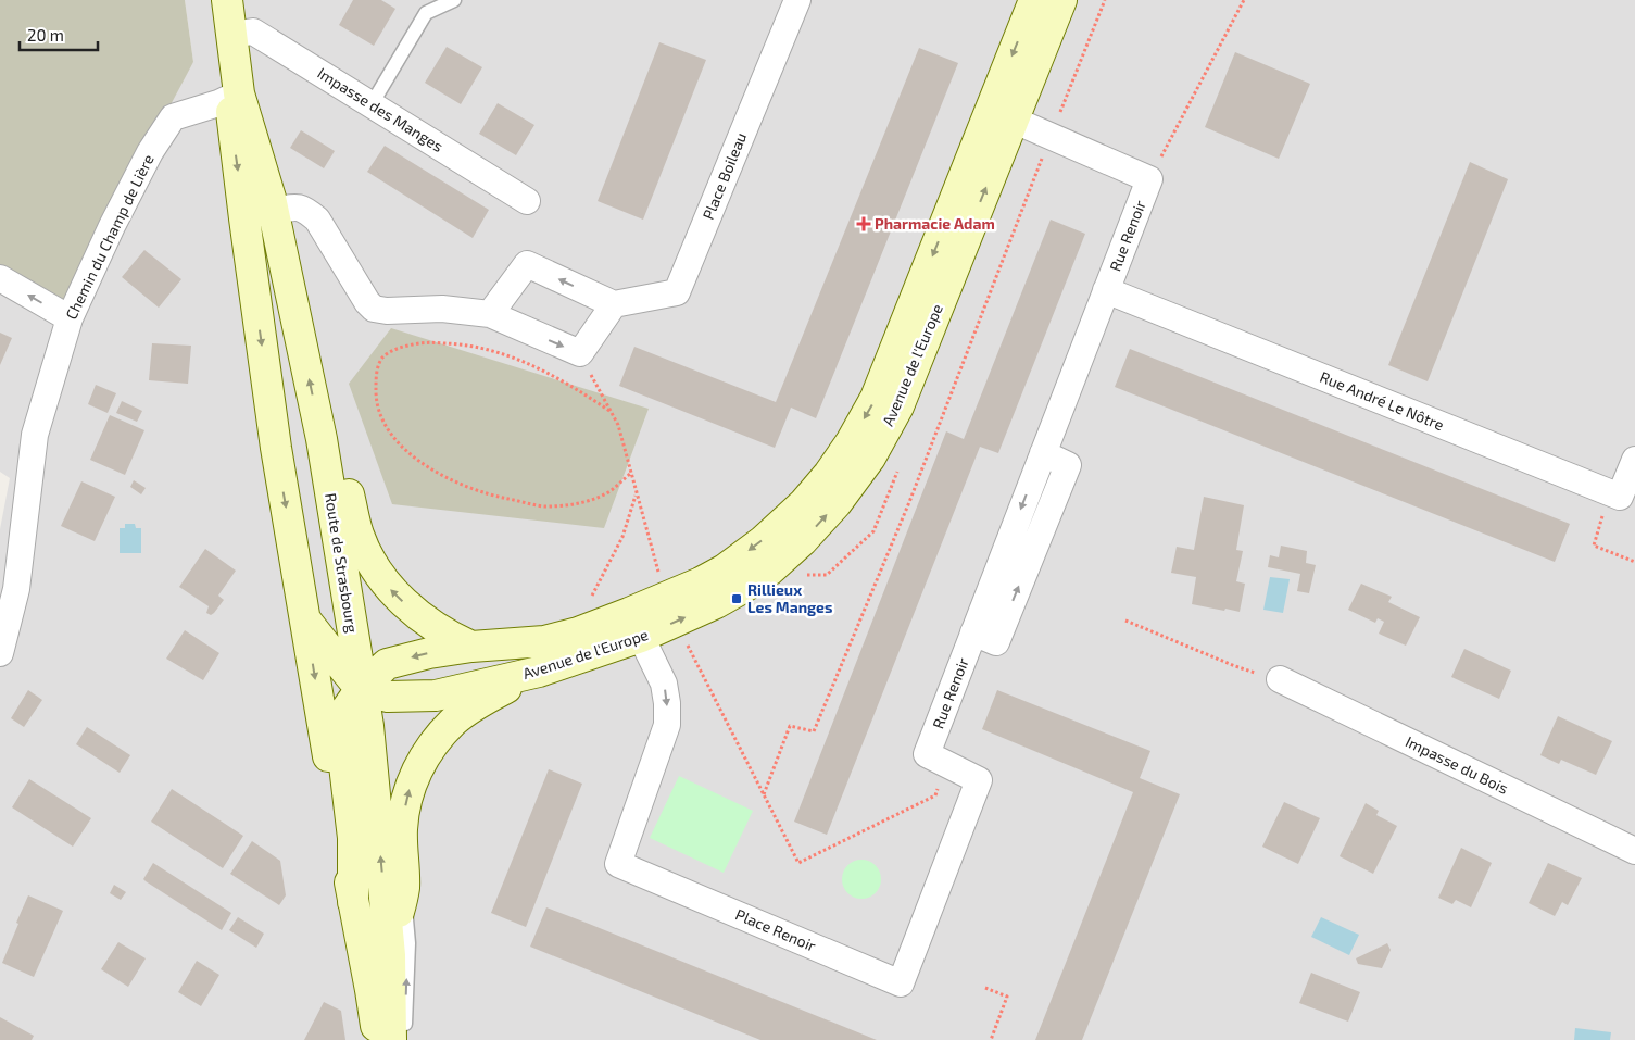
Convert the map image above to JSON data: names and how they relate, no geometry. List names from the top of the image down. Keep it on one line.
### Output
{"streets":{"street":["Impasse des Manges","Place Boileau","Rue Renoir","Chemin du Champ de Lière","Avenue de l'Europe","Rue André Le Nôtre","Route de Strasbourg","Impasse du Bois","Place Renoir"]},"crossings":[["Impasse des Manges","Route de Strasbourg"],["Rue Renoir","Rue André Le Nôtre"],["Rue Renoir","Place Renoir"],["Chemin du Champ de Lière","Route de Strasbourg"],["Avenue de l'Europe","Route de Strasbourg"],["Avenue de l'Europe","Place Renoir"]],"places":{"health":["Pharmacie Adam"],"transit":["Rillieux Les Manges"]},"scale_bar":"20 m"}
